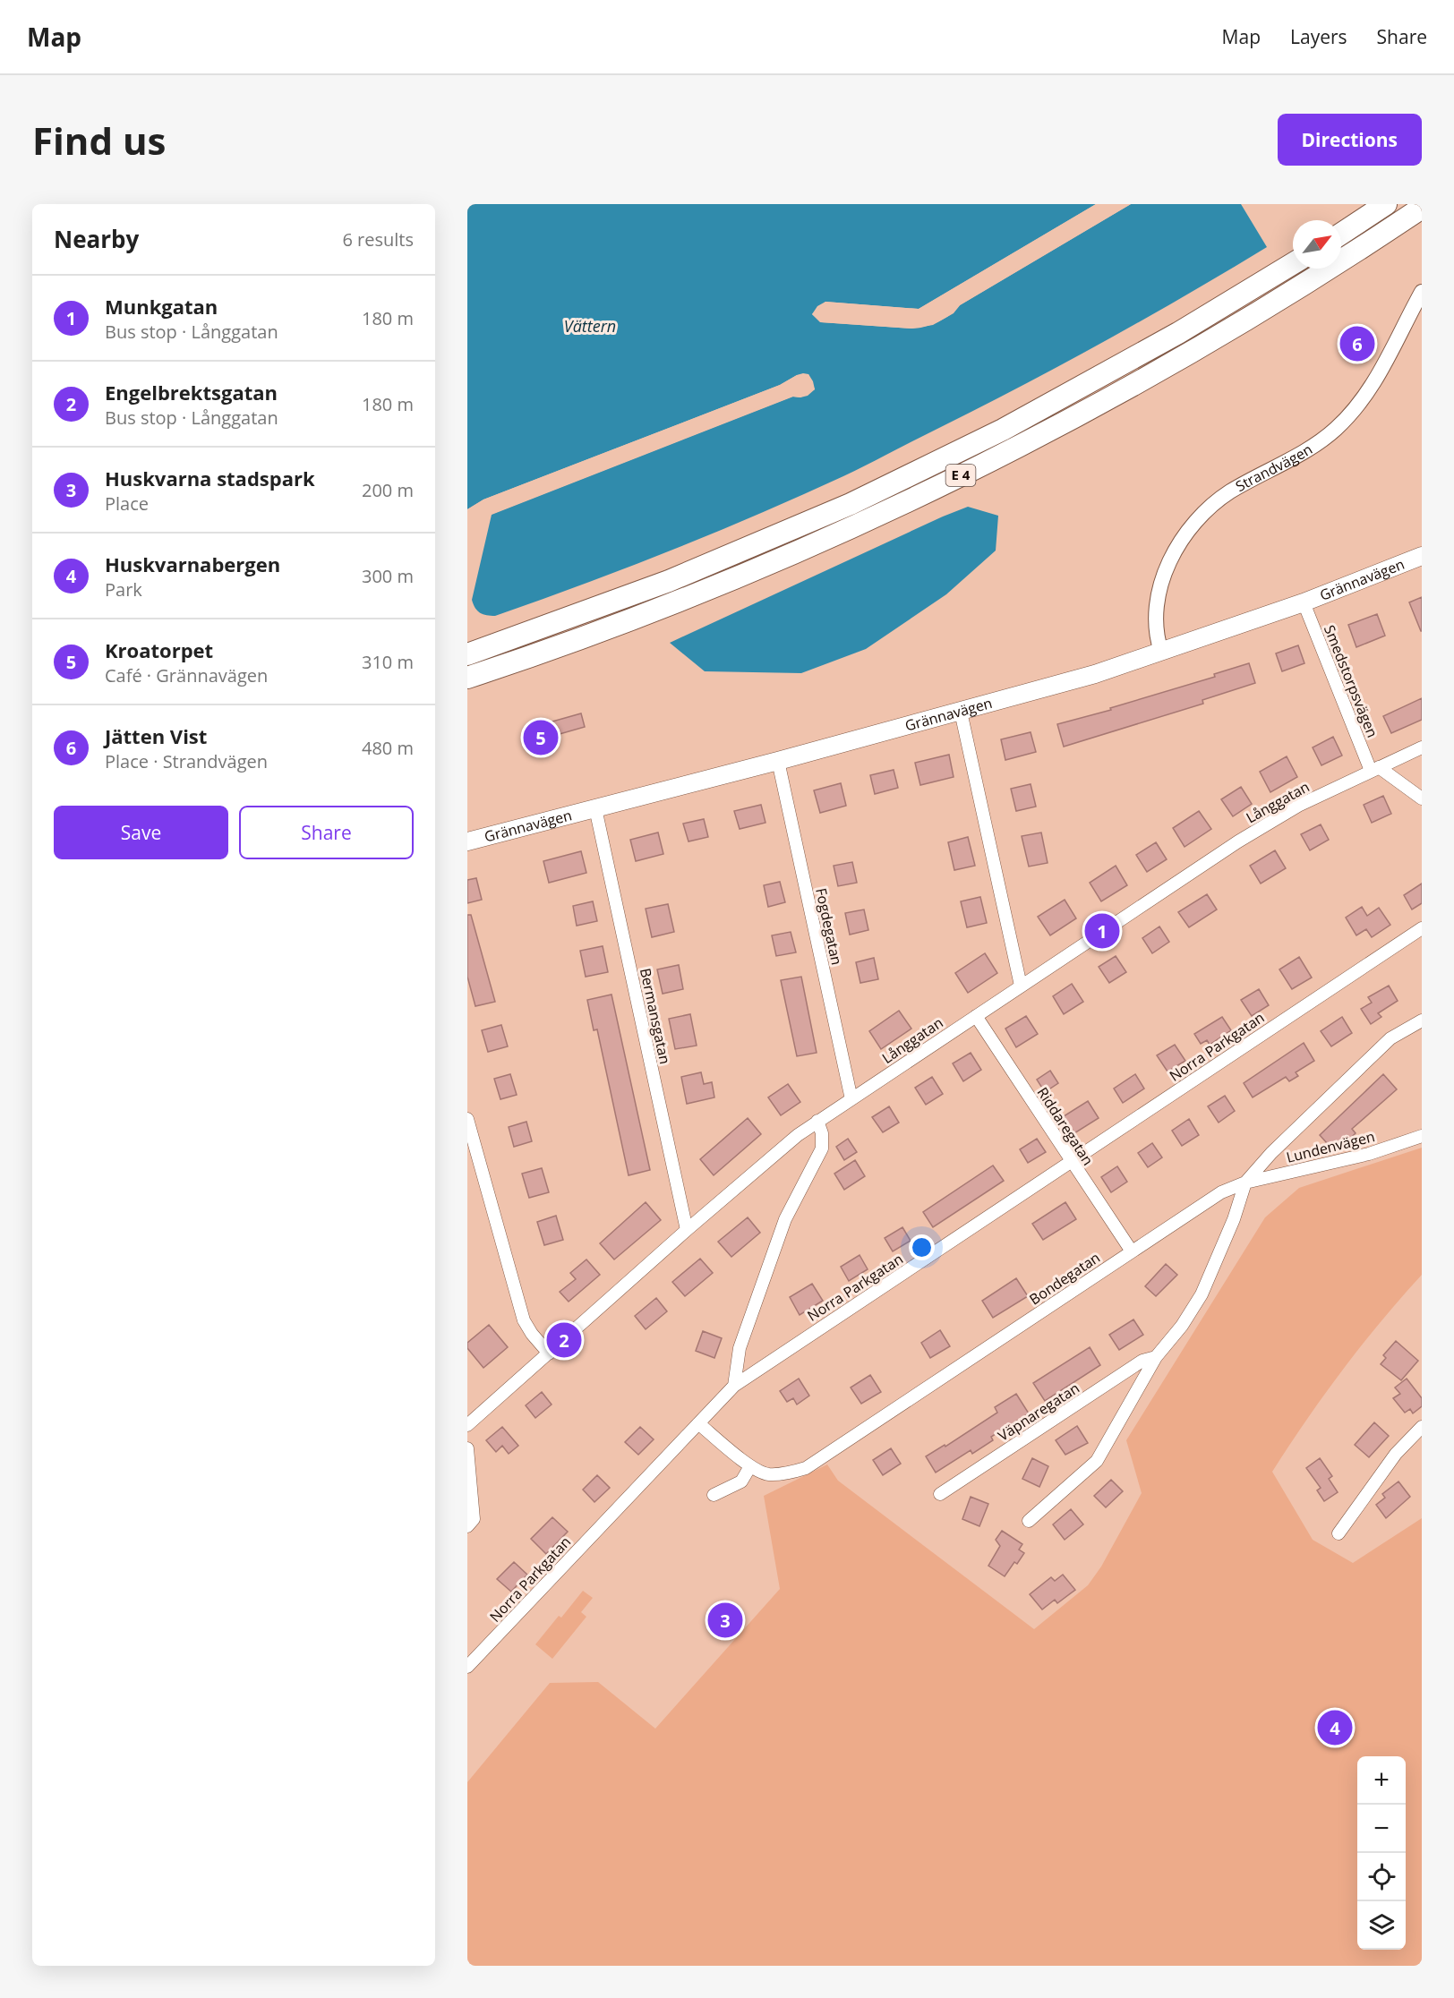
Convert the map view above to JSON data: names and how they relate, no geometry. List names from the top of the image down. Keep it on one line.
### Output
{"streets":{"highway":["E 4"],"main road":["Grännavägen"],"street":["Strandvägen","Smedstorpsvägen","Långgatan","Fogdegatan","Bermansgatan","Norra Parkgatan","Riddaregatan","Lundenvägen","Bondegatan","Väpnaregatan"]},"crossings":[["Strandvägen","Grännavägen"],["Grännavägen","Smedstorpsvägen"],["Grännavägen","Fogdegatan"],["Grännavägen","Bermansgatan"],["Smedstorpsvägen","Långgatan"],["Långgatan","Fogdegatan"],["Långgatan","Bermansgatan"],["Långgatan","Riddaregatan"],["Norra Parkgatan","Riddaregatan"],["Norra Parkgatan","Bondegatan"],["Riddaregatan","Bondegatan"],["Lundenvägen","Bondegatan"],["Lundenvägen","Väpnaregatan"],["Bondegatan","Väpnaregatan"]],"water":["Vättern"],"north":"top right","page":{"header":"Map","nav":["Map","Layers","Share"],"buttons":["Directions",["Save","Share"]],"title":"Find us","heading":["Nearby","6 results"],"list":[{"mark":"1","name":"Munkgatan","note":"Bus stop · Långgatan","value":"180 m"},{"mark":"2","name":"Engelbrektsgatan","note":"Bus stop · Långgatan","value":"180 m"},{"mark":"3","name":"Huskvarna stadspark","note":"Place","value":"200 m"},{"mark":"4","name":"Huskvarnabergen","note":"Park","value":"300 m"},{"mark":"5","name":"Kroatorpet","note":"Café · Grännavägen","value":"310 m"},{"mark":"6","name":"Jätten Vist","note":"Place · Strandvägen","value":"480 m"}],"pins":["6","5","1","2","3","4"],"map_buttons":["+","−"]}}
